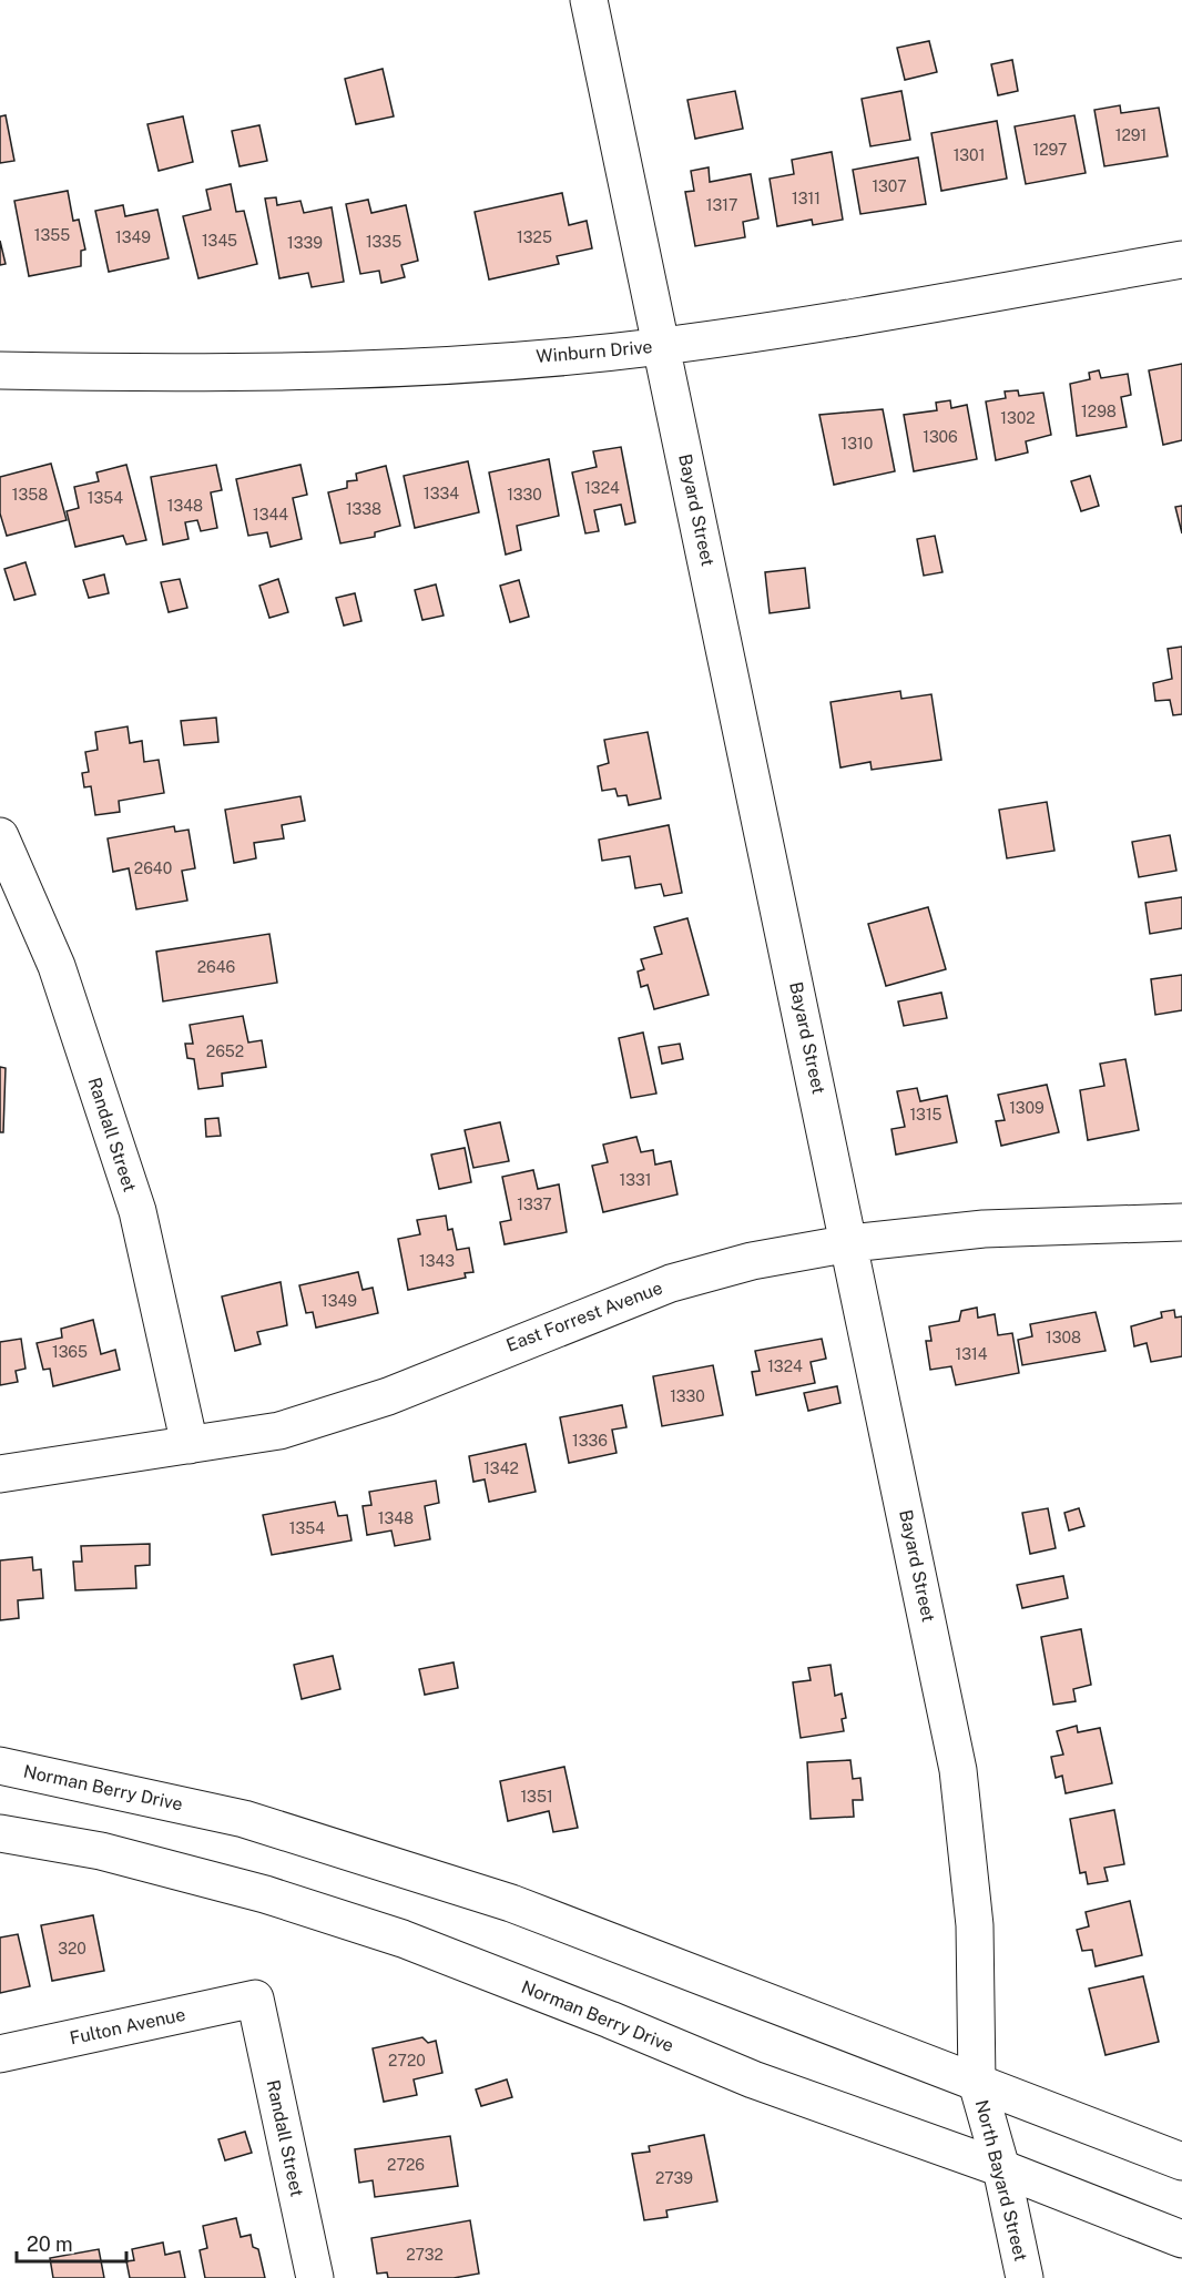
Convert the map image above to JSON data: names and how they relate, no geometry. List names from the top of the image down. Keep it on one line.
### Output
{"streets":{"street":["Winburn Drive","Bayard Street","Randall Street","East Forrest Avenue","Norman Berry Drive","Fulton Avenue","North Bayard Street"]},"crossings":[["Winburn Drive","Bayard Street"],["Bayard Street","East Forrest Avenue"],["Bayard Street","Norman Berry Drive"],["Bayard Street","North Bayard Street"],["Randall Street","East Forrest Avenue"],["Randall Street","Fulton Avenue"],["Norman Berry Drive","North Bayard Street"]],"house_numbers":["1291","1297","1301","1307","1311","1317","1355","1349","1325","1345","1335","1339","1298","1302","1306","1310","1324","1334","1358","1330","1354","1348","1338","1344","2640","2646","2652","1309","1315","1331","1337","1343","1349","1308","1365","1314","1324","1330","1336","1342","1348","1354","1351","320","2720","2726","2739","2732"],"scale_bar":"20 m"}
